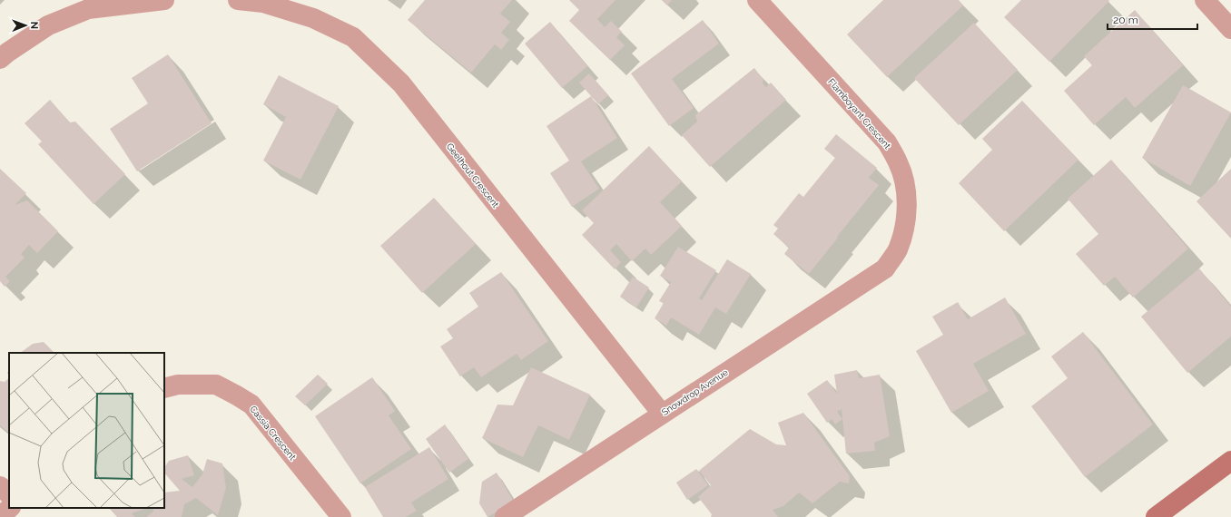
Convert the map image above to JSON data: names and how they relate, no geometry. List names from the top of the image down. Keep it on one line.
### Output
{"streets":{"street":["Flamboyant Crescent","Geelhout Crescent","Snowdrop Avenue","Cassia Crescent"]},"crossings":[["Flamboyant Crescent","Snowdrop Avenue"],["Geelhout Crescent","Snowdrop Avenue"]],"scale_bar":"20 m","north":"right"}
